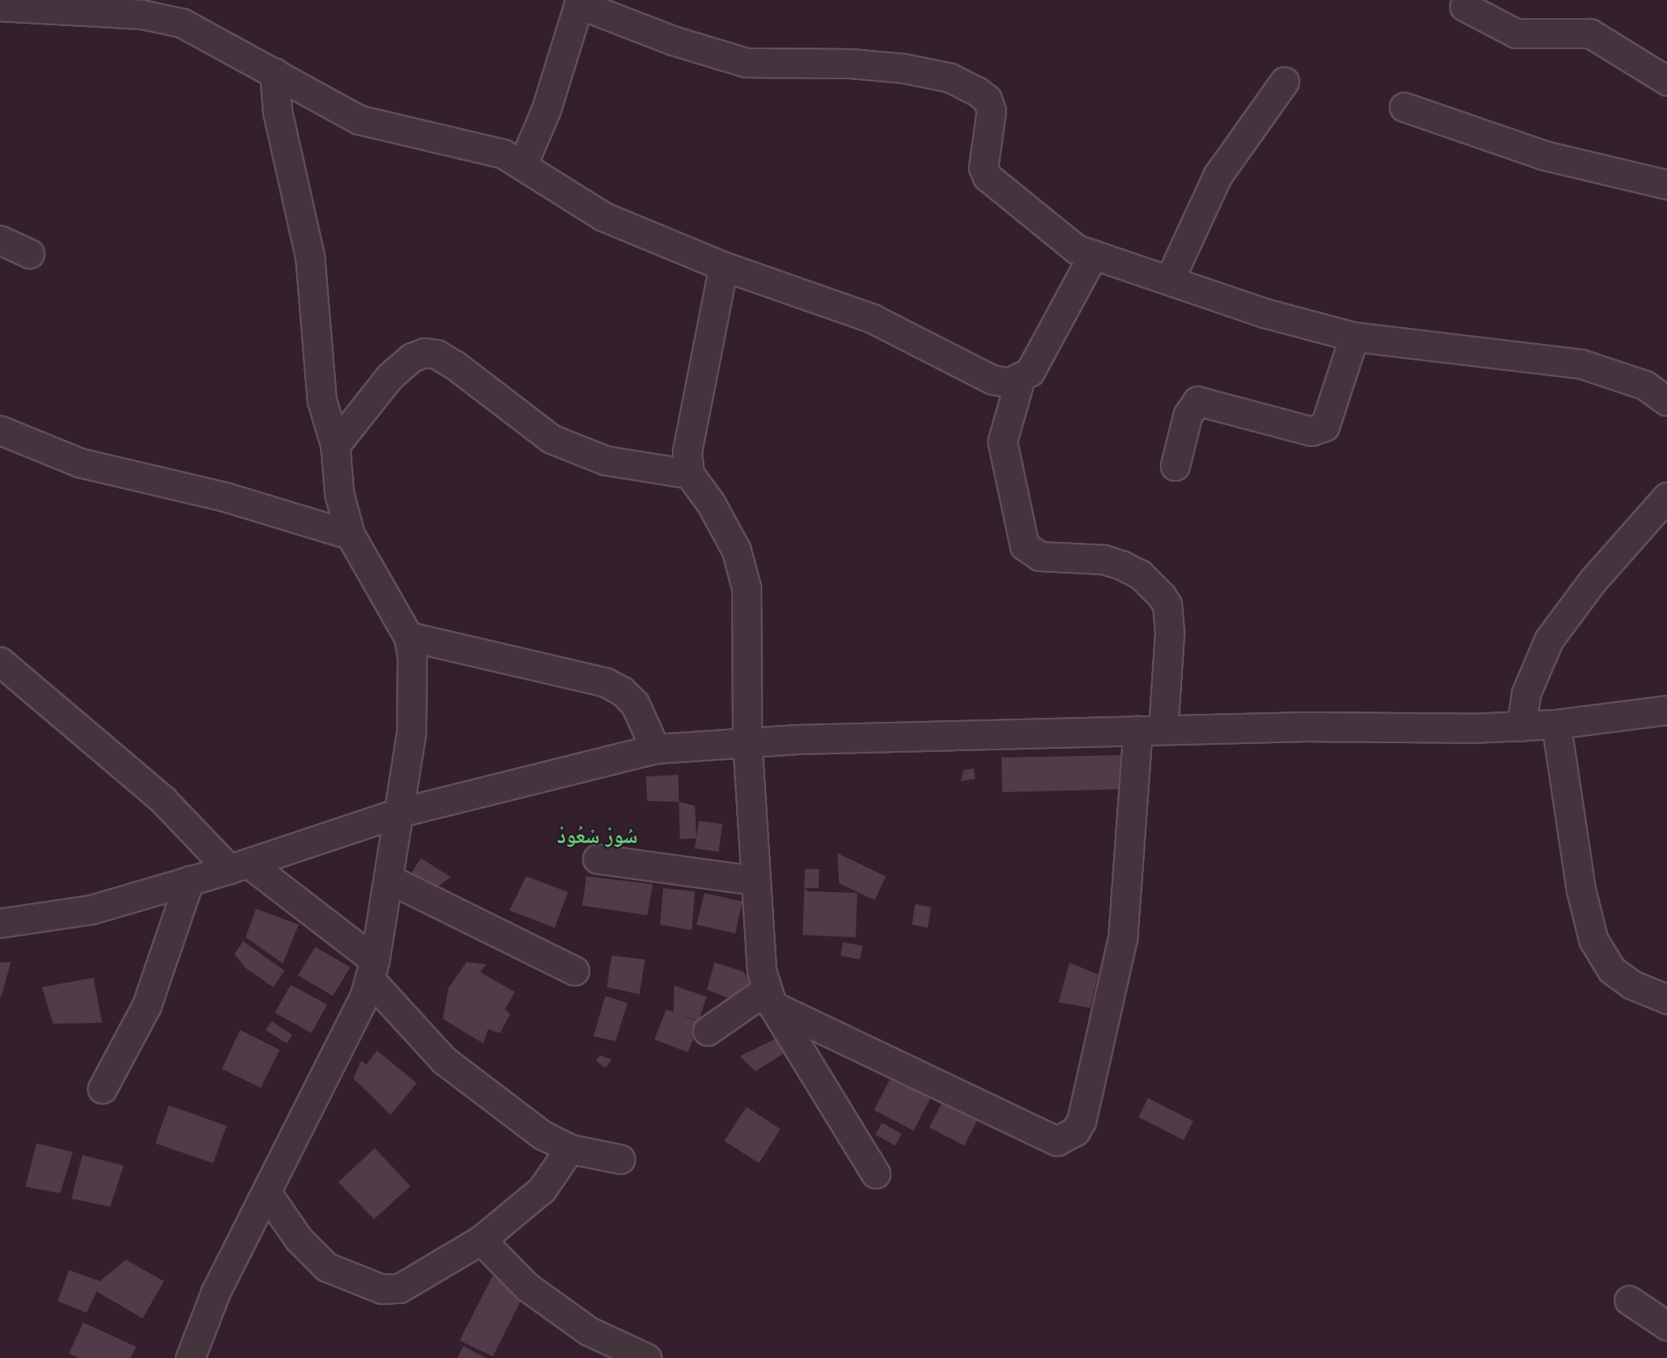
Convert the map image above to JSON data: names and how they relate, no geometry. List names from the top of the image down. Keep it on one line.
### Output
{"districts":["سُورْ سْعُودْ"]}
